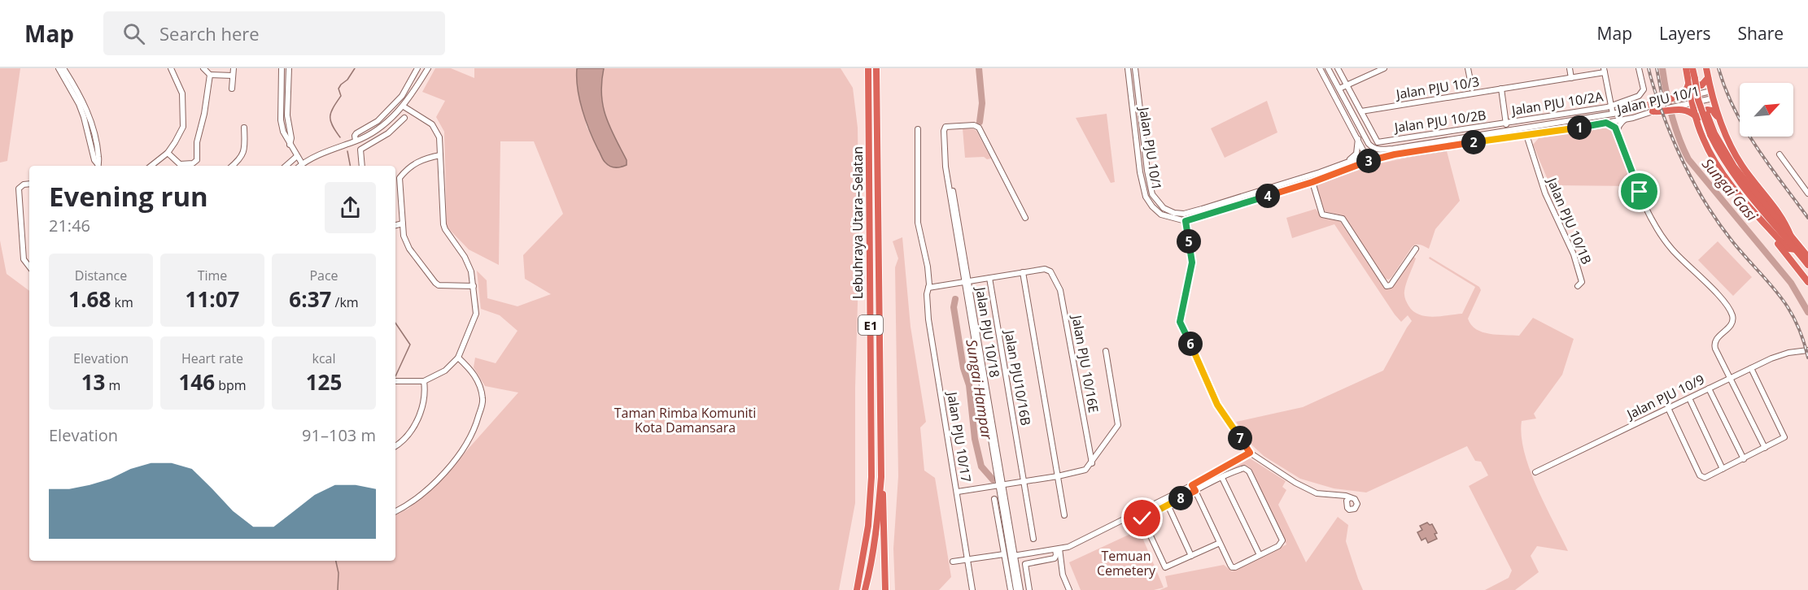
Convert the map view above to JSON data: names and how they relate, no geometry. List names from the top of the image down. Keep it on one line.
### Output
{"streets":{"highway":["Lebuhraya Utara–Selatan","E1"],"street":["Jalan PJU 10/3","Jalan PJU 10/1","Jalan PJU 10/2A","Jalan PJU 10/2B","Jalan PJU 10/1B","Jalan PJU 10/18","Jalan PJU 10/16E","Jalan PJU10/16B","Jalan PJU 10/9","Jalan PJU 10/17"]},"crossings":[["Jalan PJU 10/3","Jalan PJU 10/2B"],["Jalan PJU 10/1","Jalan PJU 10/1B"],["Jalan PJU 10/2A","Jalan PJU 10/2B"]],"water":["Sungai Gasi","Sungai Hampar"],"parks":["Taman Rimba Komuniti Kota Damansara","Temuan Cemetery"],"north":"top right","page":{"header":"Map","search":"Search here","nav":["Map","Layers","Share"],"pins":["1","2","3","4","5","6","7","8"],"heading":["Evening run","21:46"],"stats":[["Distance","1.68 km"],["Time","11:07"],["Pace","6:37 /km"],["Elevation","13 m"],["Heart rate","146 bpm"],["kcal","125"]],"chart":["Elevation","91–103 m"]}}
